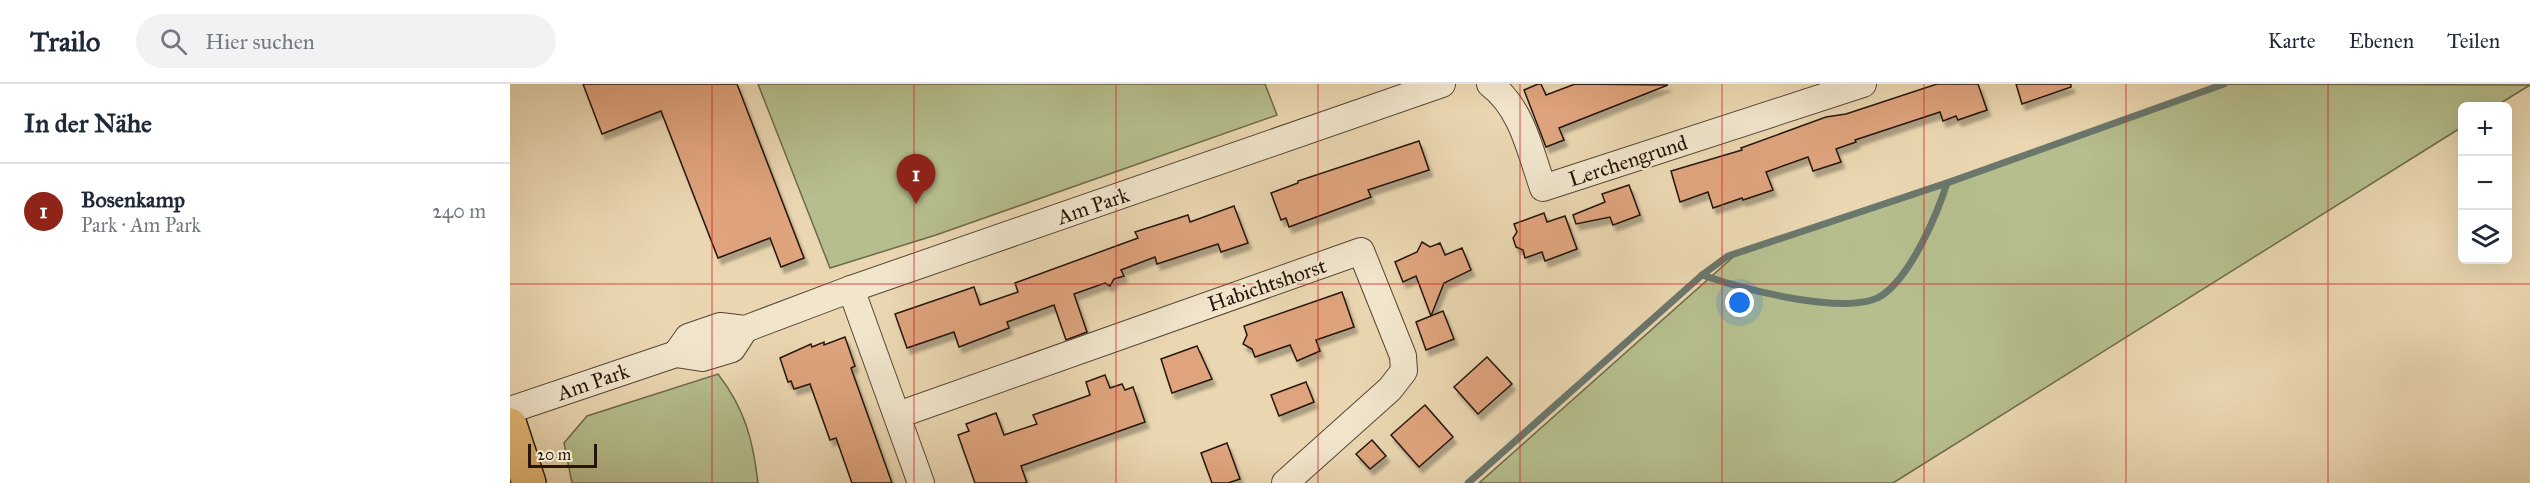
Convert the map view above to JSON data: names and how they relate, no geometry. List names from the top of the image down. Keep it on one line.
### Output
{"streets":{"street":["Lerchengrund","Am Park","Habichtshorst"]},"scale_bar":"20 m","page":{"header":"Trailo","search":"Hier suchen","nav":["Karte","Ebenen","Teilen"],"heading":"In der Nähe","map_buttons":["+","−"],"pins":"1","list":[{"mark":"1","name":"Bosenkamp","note":"Park · Am Park","value":"240 m"}],"scale":"20 m"}}
